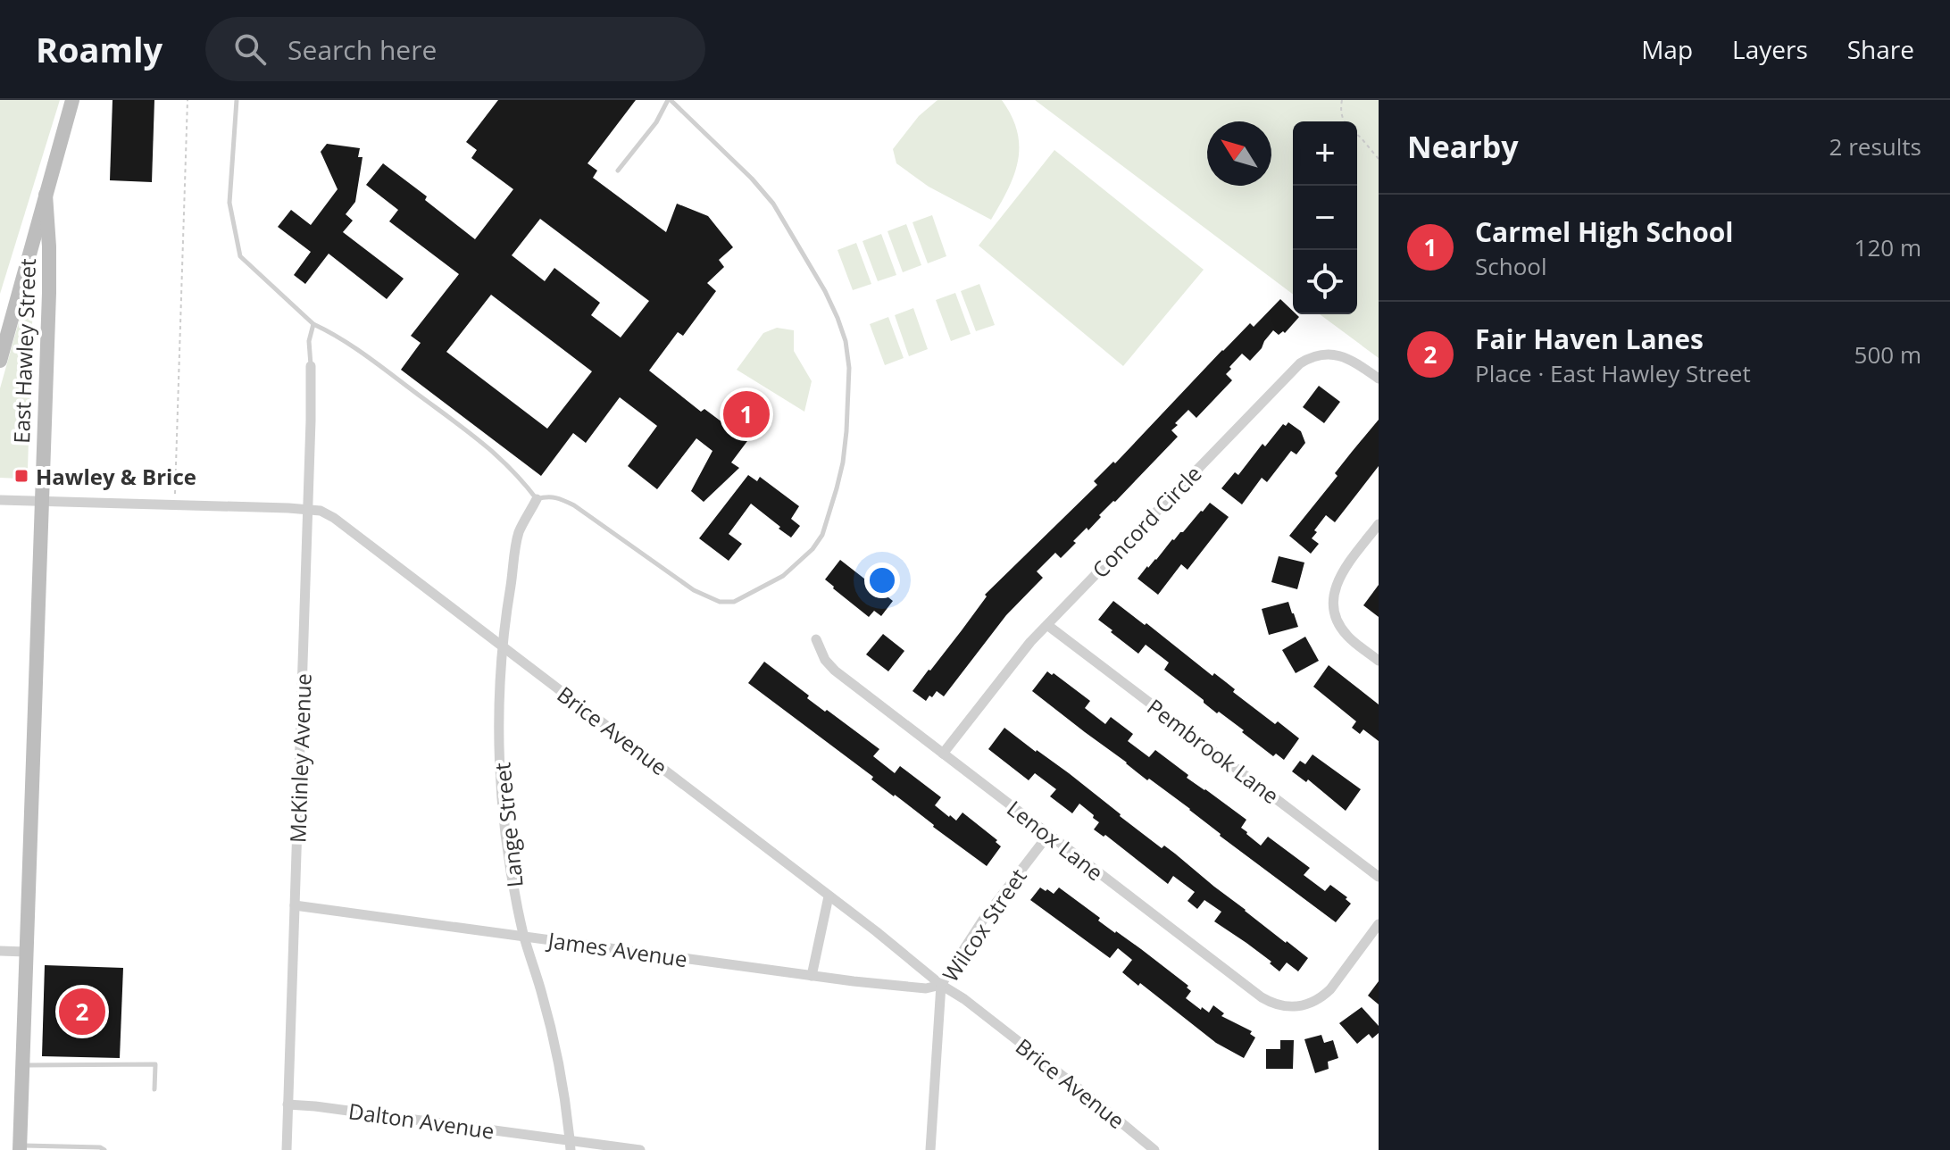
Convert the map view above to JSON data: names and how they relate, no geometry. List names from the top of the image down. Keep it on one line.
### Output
{"streets":{"street":["East Hawley Street","Concord Circle","Brice Avenue","Pembrook Lane","McKinley Avenue","Lange Street","Lenox Lane","Wilcox Street","James Avenue","Dalton Avenue"]},"crossings":[["East Hawley Street","Brice Avenue"],["Concord Circle","Pembrook Lane"],["Concord Circle","Lenox Lane"],["Brice Avenue","McKinley Avenue"],["Brice Avenue","Lange Street"],["Brice Avenue","Wilcox Street"],["Brice Avenue","James Avenue"],["McKinley Avenue","James Avenue"],["McKinley Avenue","Dalton Avenue"],["Lange Street","James Avenue"],["Lange Street","Dalton Avenue"],["Lenox Lane","Wilcox Street"],["Wilcox Street","James Avenue"]],"places":{"transit":["Hawley & Brice"]},"north":"top left","page":{"header":"Roamly","search":"Search here","nav":["Map","Layers","Share"],"heading":["Nearby","2 results"],"map_buttons":["+","−"],"list":[{"mark":"1","name":"Carmel High School","note":"School","value":"120 m"},{"mark":"2","name":"Fair Haven Lanes","note":"Place · East Hawley Street","value":"500 m"}],"pins":["1","2"]}}
